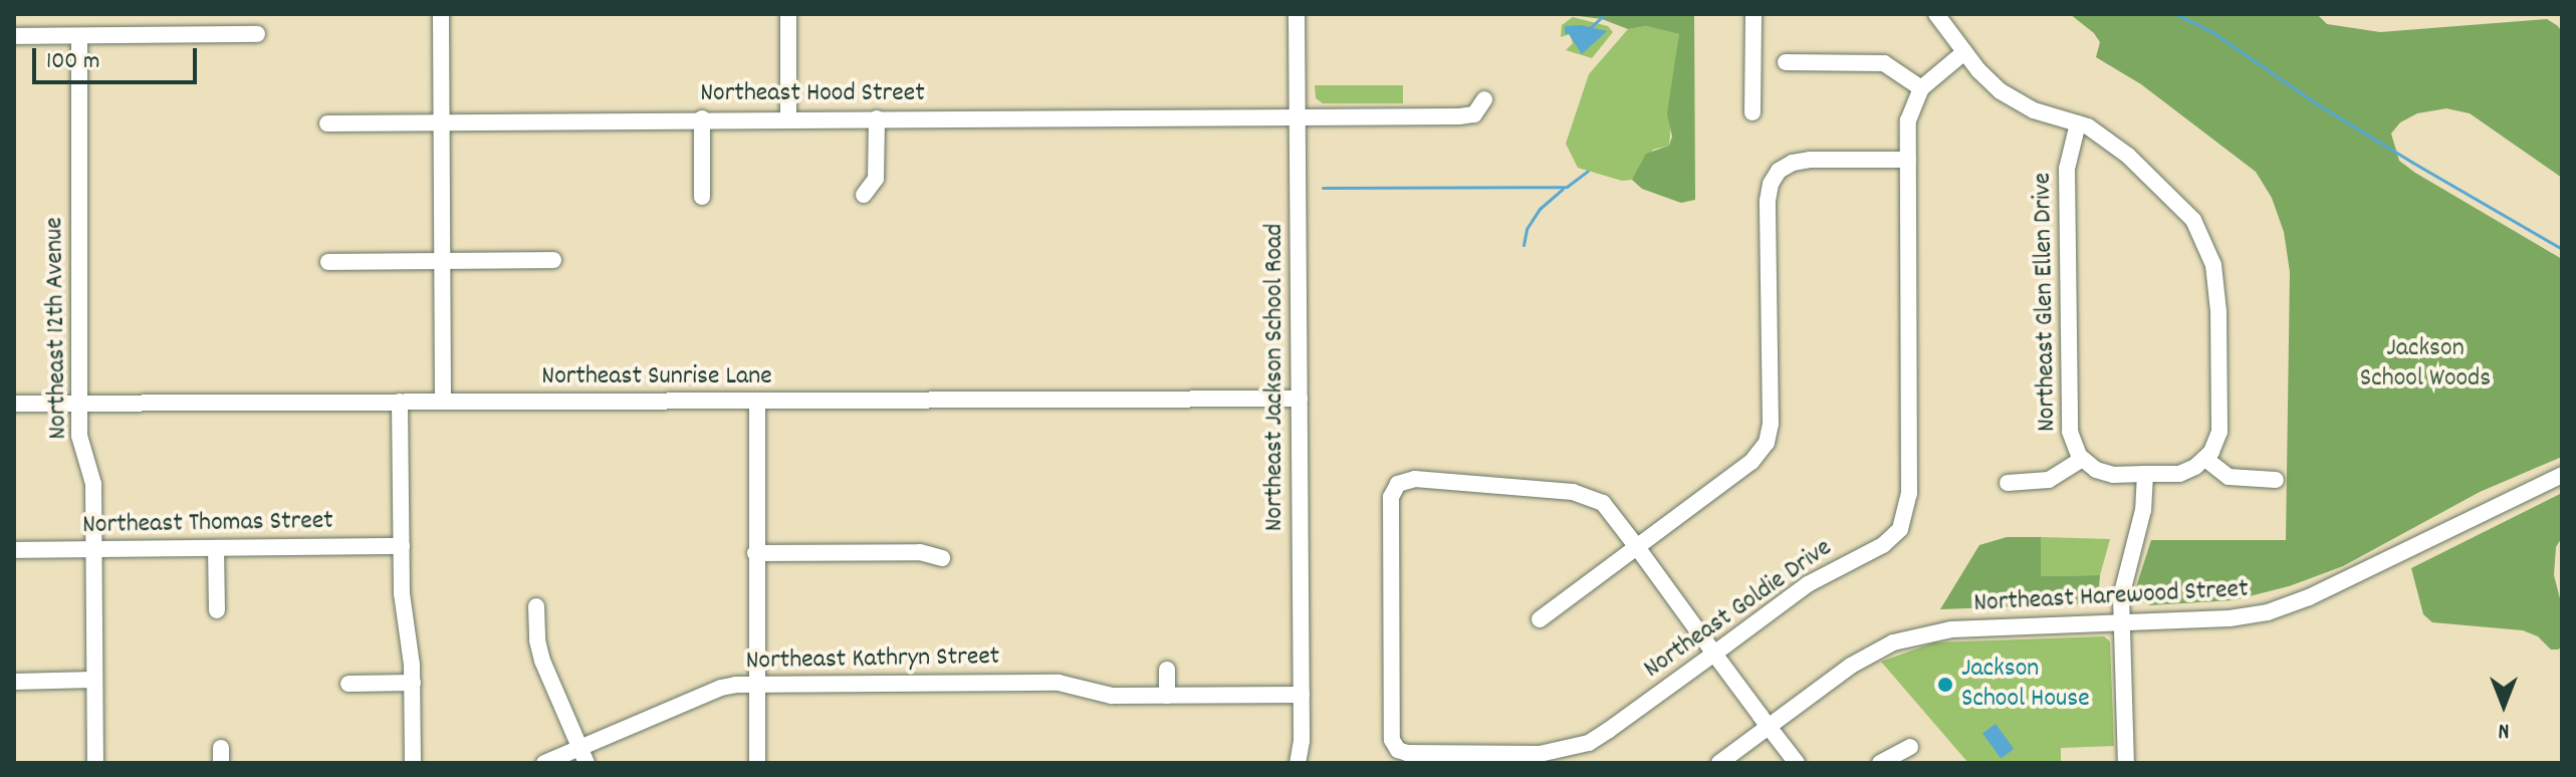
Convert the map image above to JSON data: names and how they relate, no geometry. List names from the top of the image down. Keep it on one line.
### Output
{"streets":{"street":["Northeast Hood Street","Northeast Glen Ellen Drive","Northeast 12th Avenue","Northeast Sunrise Lane","Northeast Jackson School Road","Northeast Thomas Street","Northeast Harewood Street","Northeast Goldie Drive","Northeast Kathryn Street"]},"crossings":[["Northeast Hood Street","Northeast Jackson School Road"],["Northeast 12th Avenue","Northeast Sunrise Lane"],["Northeast 12th Avenue","Northeast Thomas Street"],["Northeast Sunrise Lane","Northeast Jackson School Road"],["Northeast Jackson School Road","Northeast Kathryn Street"]],"parks":["Jackson School Woods"],"places":["Jackson School House"],"scale_bar":"100 m","north":"bottom"}
